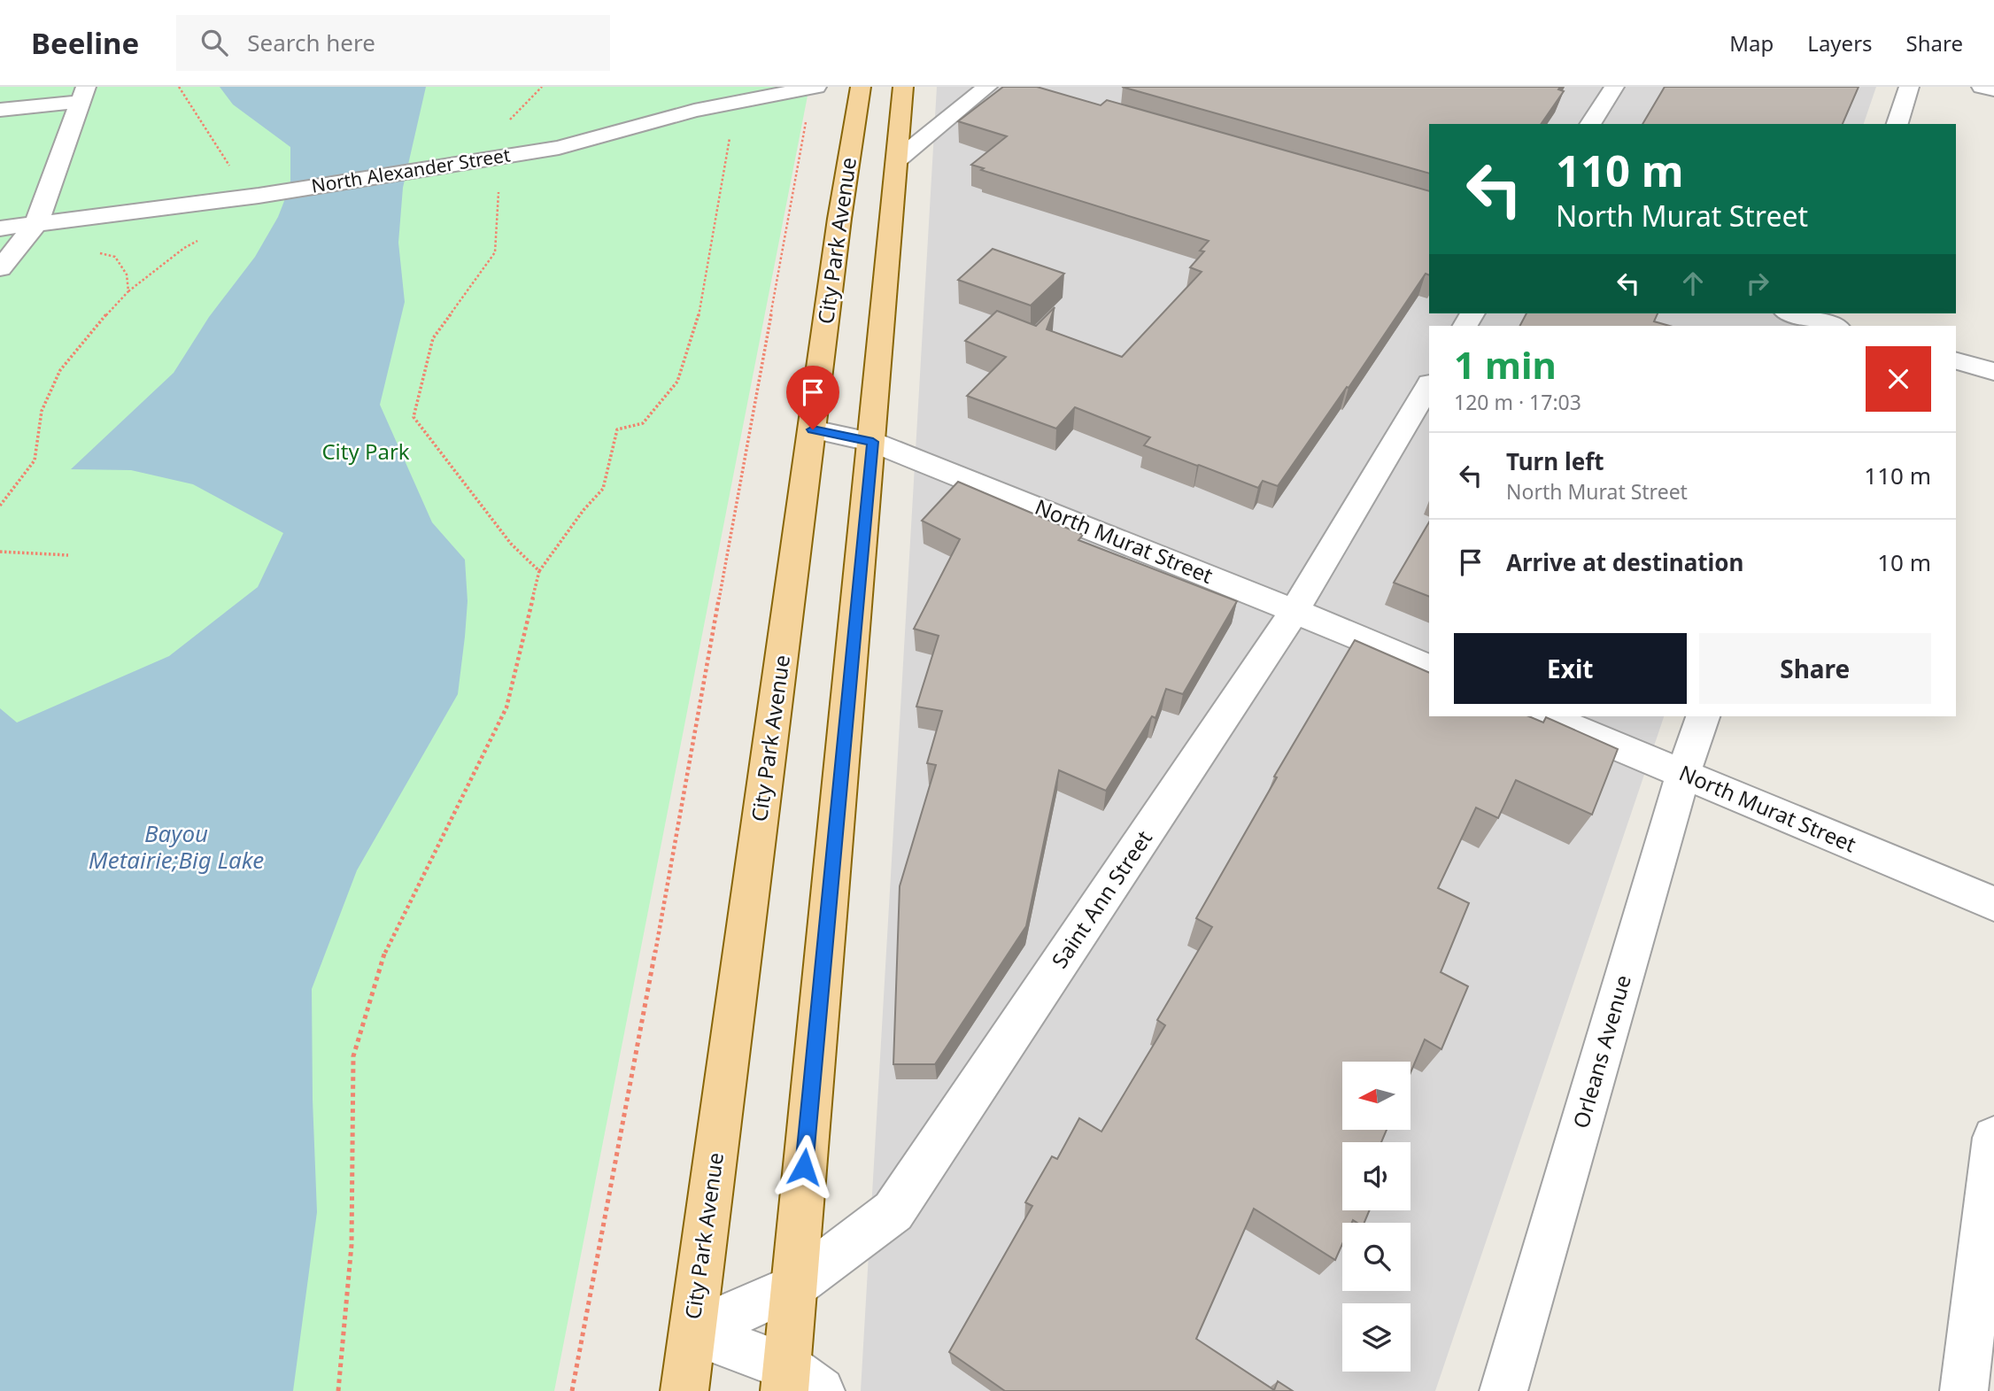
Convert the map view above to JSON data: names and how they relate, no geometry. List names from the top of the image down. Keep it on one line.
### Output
{"streets":{"main road":["City Park Avenue"],"street":["North Alexander Street","North Murat Street","Saint Ann Street","Orleans Avenue"]},"crossings":[["City Park Avenue","North Murat Street"],["City Park Avenue","Saint Ann Street"],["North Murat Street","Saint Ann Street"],["North Murat Street","Orleans Avenue"]],"water":["Bayou Metairie;Big Lake"],"parks":["City Park"],"north":"left","page":{"header":"Beeline","search":"Search here","nav":["Map","Layers","Share"],"turn":["110 m","North Murat Street"],"heading":["1 min","120 m · 17:03"],"list":[{"name":"Turn left","note":"North Murat Street","value":"110 m"},{"name":"Arrive at destination","value":"10 m"}],"buttons":["Exit","Share"]}}
